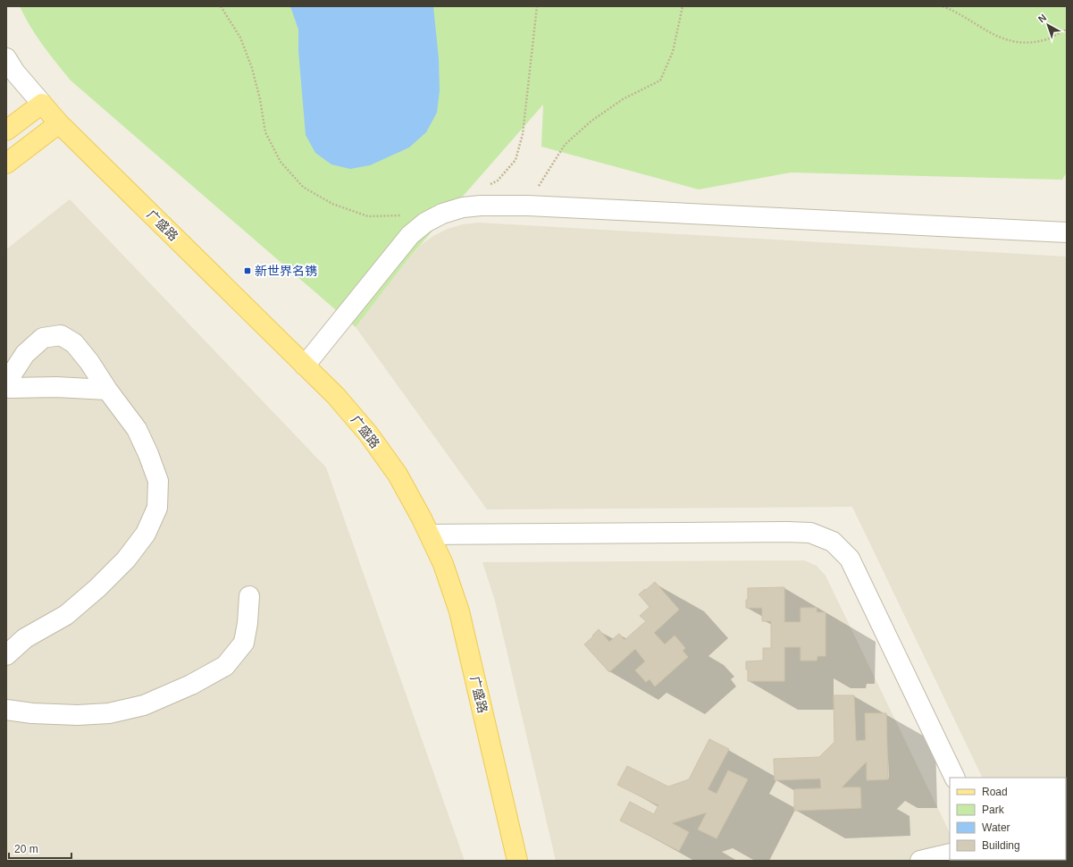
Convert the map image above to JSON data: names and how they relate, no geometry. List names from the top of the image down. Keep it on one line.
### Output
{"streets":{"main road":["广盛路"]},"places":{"transit":["新世界名镌"]},"legend":["Road","Park","Water","Building"],"scale_bar":"20 m","north":"top left"}
